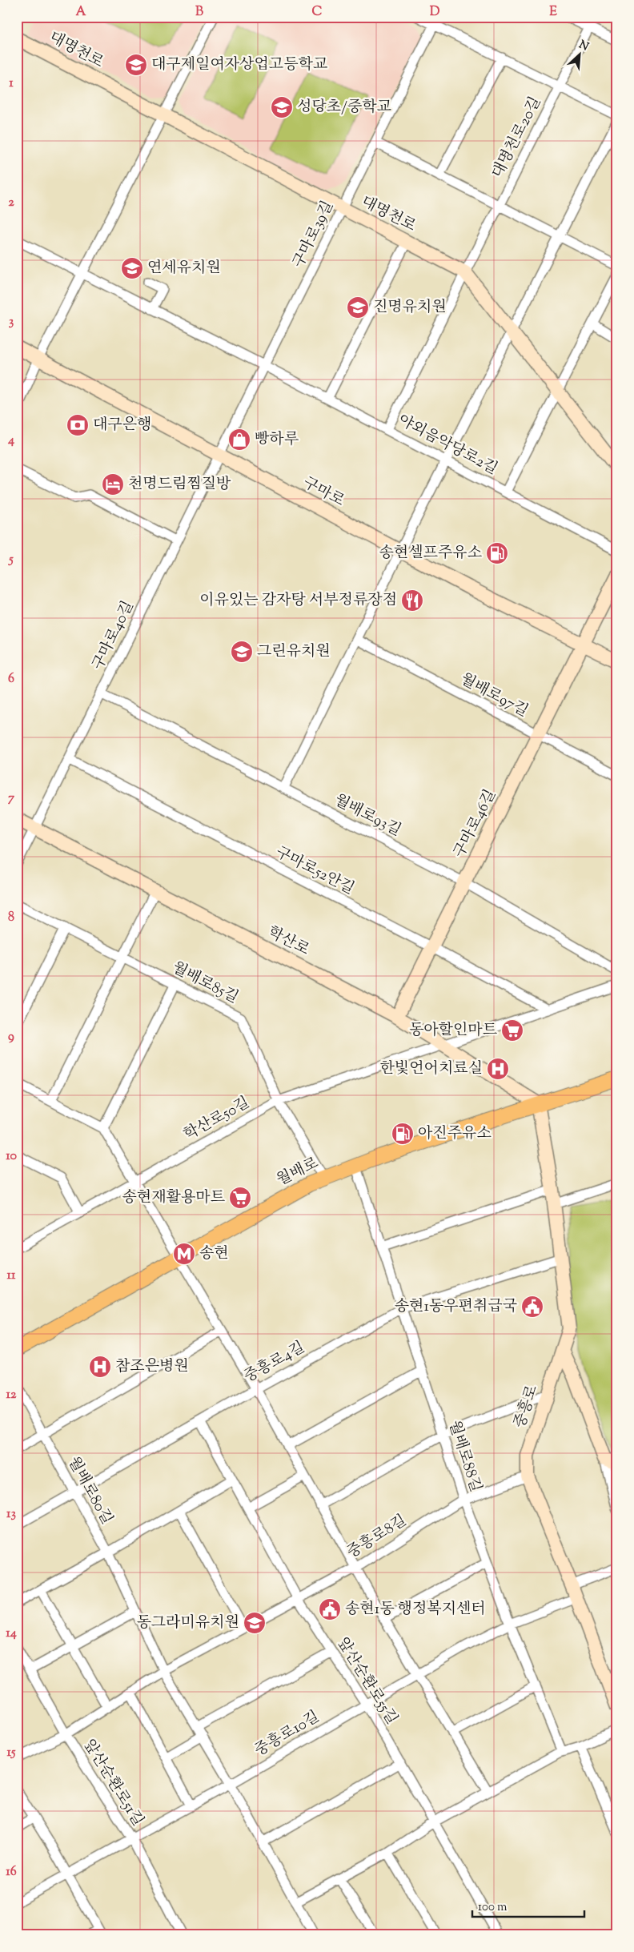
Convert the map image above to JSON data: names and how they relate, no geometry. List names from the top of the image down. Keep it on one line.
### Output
{"streets":{"main road":["대명천로","구마로","구마로46길","학산로","월배로","중흥로"],"street":["대명천로20길","구마로39길","야외음악당로2길","구마로40길","월배로97길","월배로93길","구마로52안길","월배로85길","학산로50길","중흥로4길","월배로88길","월배로80길","중흥로8길","앞산순환로55길","중흥로10길","앞산순환로51길"]},"crossings":[["대명천로","대명천로20길"],["대명천로","구마로39길"],["대명천로20길","야외음악당로2길"],["구마로39길","야외음악당로2길"],["구마로39길","구마로"],["구마로39길","구마로40길"],["구마로","구마로40길"],["구마로","구마로46길"],["구마로40길","월배로93길"],["구마로40길","구마로52안길"],["구마로40길","학산로"],["월배로97길","구마로46길"],["월배로93길","구마로46길"],["구마로46길","구마로52안길"],["구마로46길","학산로"],["구마로52안길","학산로50길"],["학산로","학산로50길"],["학산로","월배로"],["학산로","중흥로"],["월배로85길","학산로50길"],["월배로85길","월배로"],["월배로","중흥로"],["월배로","월배로88길"],["중흥로4길","중흥로"],["중흥로4길","월배로88길"],["중흥로4길","월배로80길"],["중흥로4길","앞산순환로55길"],["중흥로","중흥로8길"],["중흥로","중흥로10길"],["월배로88길","중흥로8길"],["월배로88길","중흥로10길"],["월배로80길","중흥로8길"],["월배로80길","중흥로10길"],["중흥로8길","앞산순환로55길"],["중흥로8길","앞산순환로51길"],["앞산순환로55길","중흥로10길"],["중흥로10길","앞산순환로51길"]],"places":{"school or university":["대구제일여자상업고등학교","성당초/중학교","연세유치원","진명유치원","그린유치원","동그라미유치원"],"bank":["대구은행"],"shop":["빵하루"],"hotel":["천명드림찜질방"],"fuel station":["송현셀프주유소","아진주유소"],"restaurant":["이유있는 감자탕 서부정류장점"],"supermarket":["동아할인마트","송현재활용마트"],"hospital":["한빛언어치료실","참조은병원"],"metro station":["송현"],"public building":["송현1동우편취급국","송현1동 행정복지센터"]},"scale_bar":"100 m","north":"top right","grid":{"columns":["A","B","C","D","E"],"rows":["1","2","3","4","5","6","7","8","9","10","11","12","13","14","15","16"]}}
